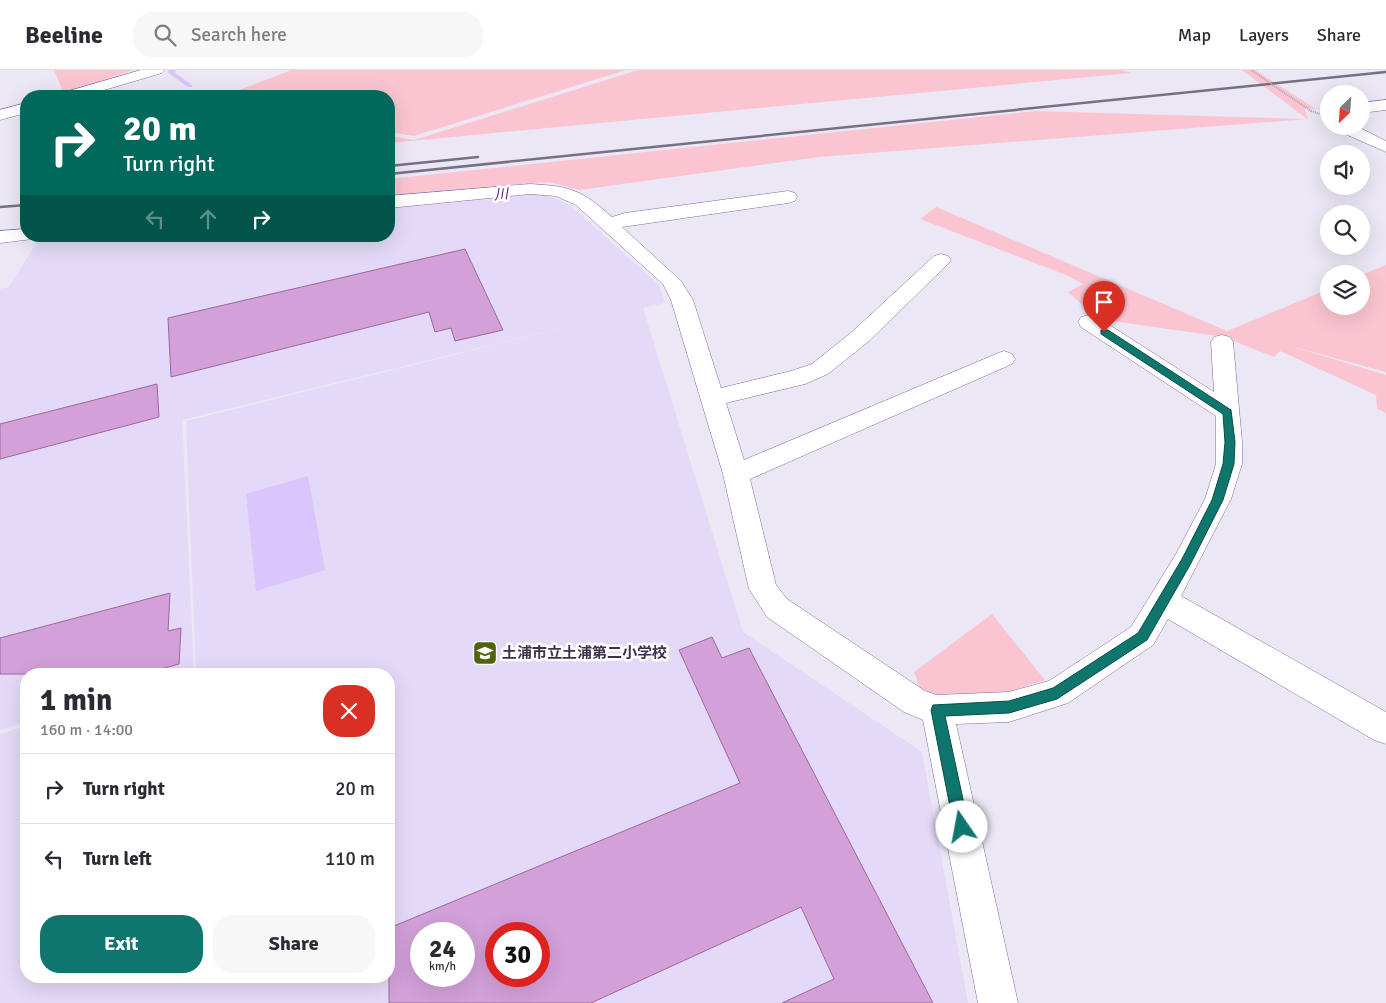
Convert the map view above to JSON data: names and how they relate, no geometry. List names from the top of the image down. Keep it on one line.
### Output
{"water":["川"],"places":{"school or university":["土浦市立土浦第二小学校"]},"north":"bottom left","page":{"header":"Beeline","search":"Search here","nav":["Map","Layers","Share"],"turn":["20 m","Turn right"],"heading":["1 min","160 m · 14:00"],"list":[{"name":"Turn right","value":"20 m"},{"name":"Turn left","value":"110 m"}],"buttons":["Exit","Share"],"speed":"24 km/h","limit":"30"}}
